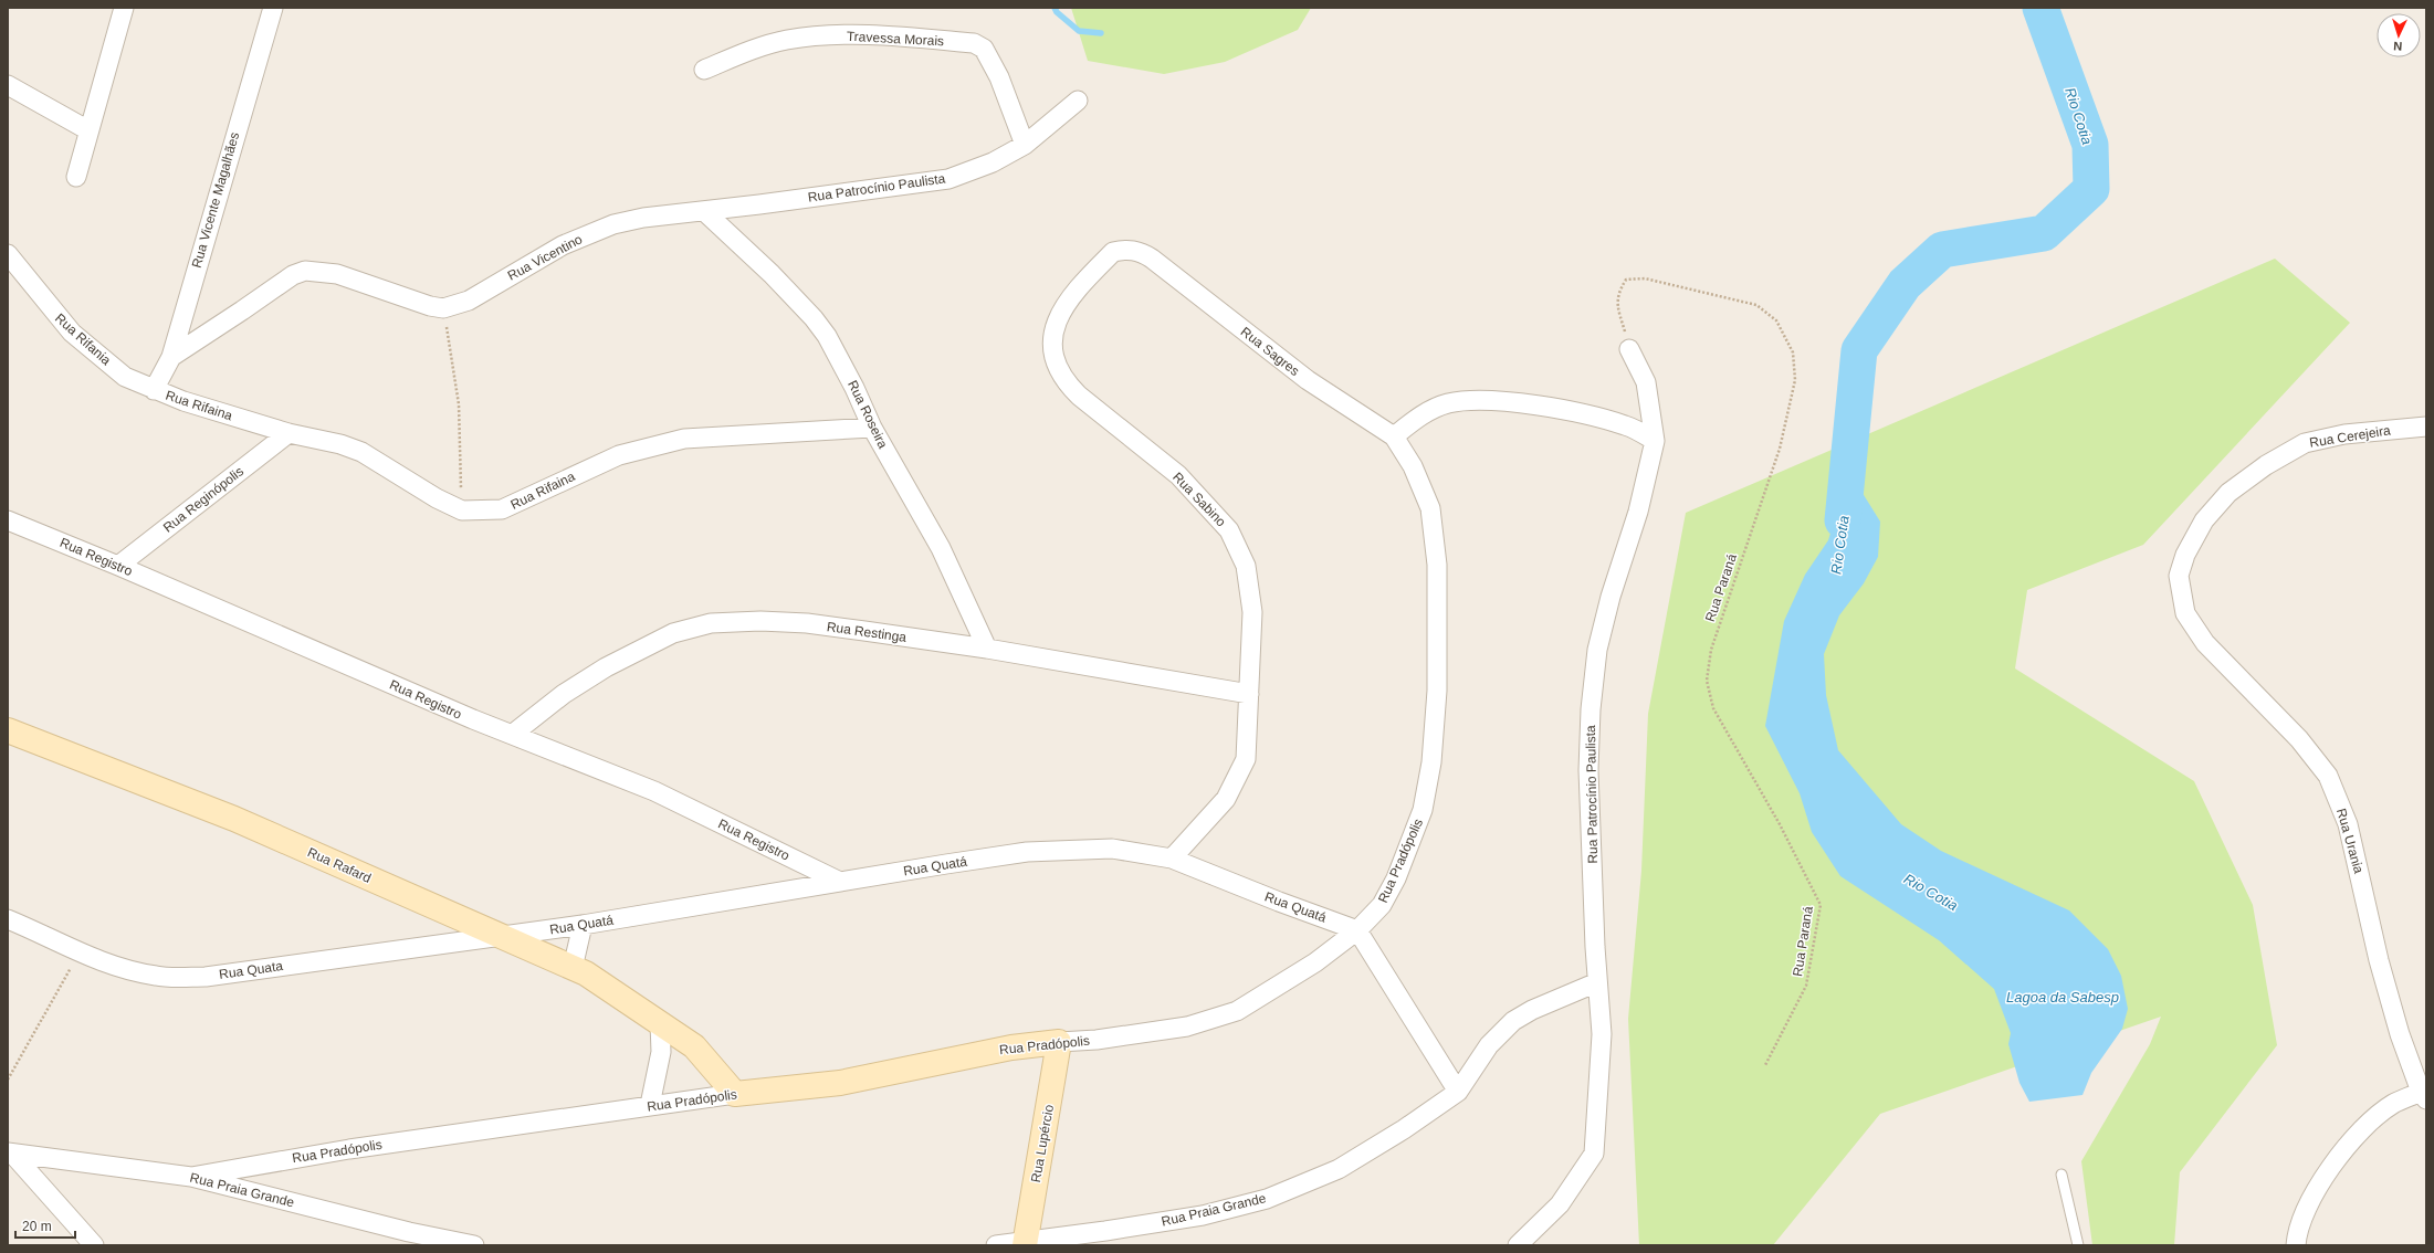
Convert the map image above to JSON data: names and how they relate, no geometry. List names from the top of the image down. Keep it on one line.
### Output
{"streets":{"street":["Travessa Morais","Rua Patrocínio Paulista","Rua Vicente Magalhães","Rua Vicentino","Rua Rifania","Rua Sagres","Rua Rifaina","Rua Roseira","Rua Cerejeira","Rua Reginópolis","Rua Sabino","Rua Registro","Rua Restinga","Rua Urania","Rua Pradópolis","Rua Rafard","Rua Quatá","Rua Quata","Rua Lupércio","Rua Praia Grande"],"path":["Rua Paraná"]},"crossings":[["Travessa Morais","Rua Patrocínio Paulista"],["Rua Patrocínio Paulista","Rua Vicentino"],["Rua Patrocínio Paulista","Rua Roseira"],["Rua Patrocínio Paulista","Rua Praia Grande"],["Rua Vicente Magalhães","Rua Rifania"],["Rua Vicente Magalhães","Rua Rifaina"],["Rua Vicentino","Rua Roseira"],["Rua Rifania","Rua Rifaina"],["Rua Sagres","Rua Sabino"],["Rua Sagres","Rua Pradópolis"],["Rua Rifaina","Rua Roseira"],["Rua Rifaina","Rua Reginópolis"],["Rua Roseira","Rua Restinga"],["Rua Cerejeira","Rua Urania"],["Rua Reginópolis","Rua Registro"],["Rua Sabino","Rua Restinga"],["Rua Sabino","Rua Quatá"],["Rua Registro","Rua Restinga"],["Rua Registro","Rua Quatá"],["Rua Pradópolis","Rua Rafard"],["Rua Pradópolis","Rua Quatá"],["Rua Pradópolis","Rua Lupércio"],["Rua Pradópolis","Rua Praia Grande"],["Rua Rafard","Rua Quatá"],["Rua Rafard","Rua Quata"],["Rua Quatá","Rua Quata"],["Rua Lupércio","Rua Praia Grande"]],"water":["Rio Cotia","Lagoa da Sabesp"],"scale_bar":"20 m","north":"bottom"}
